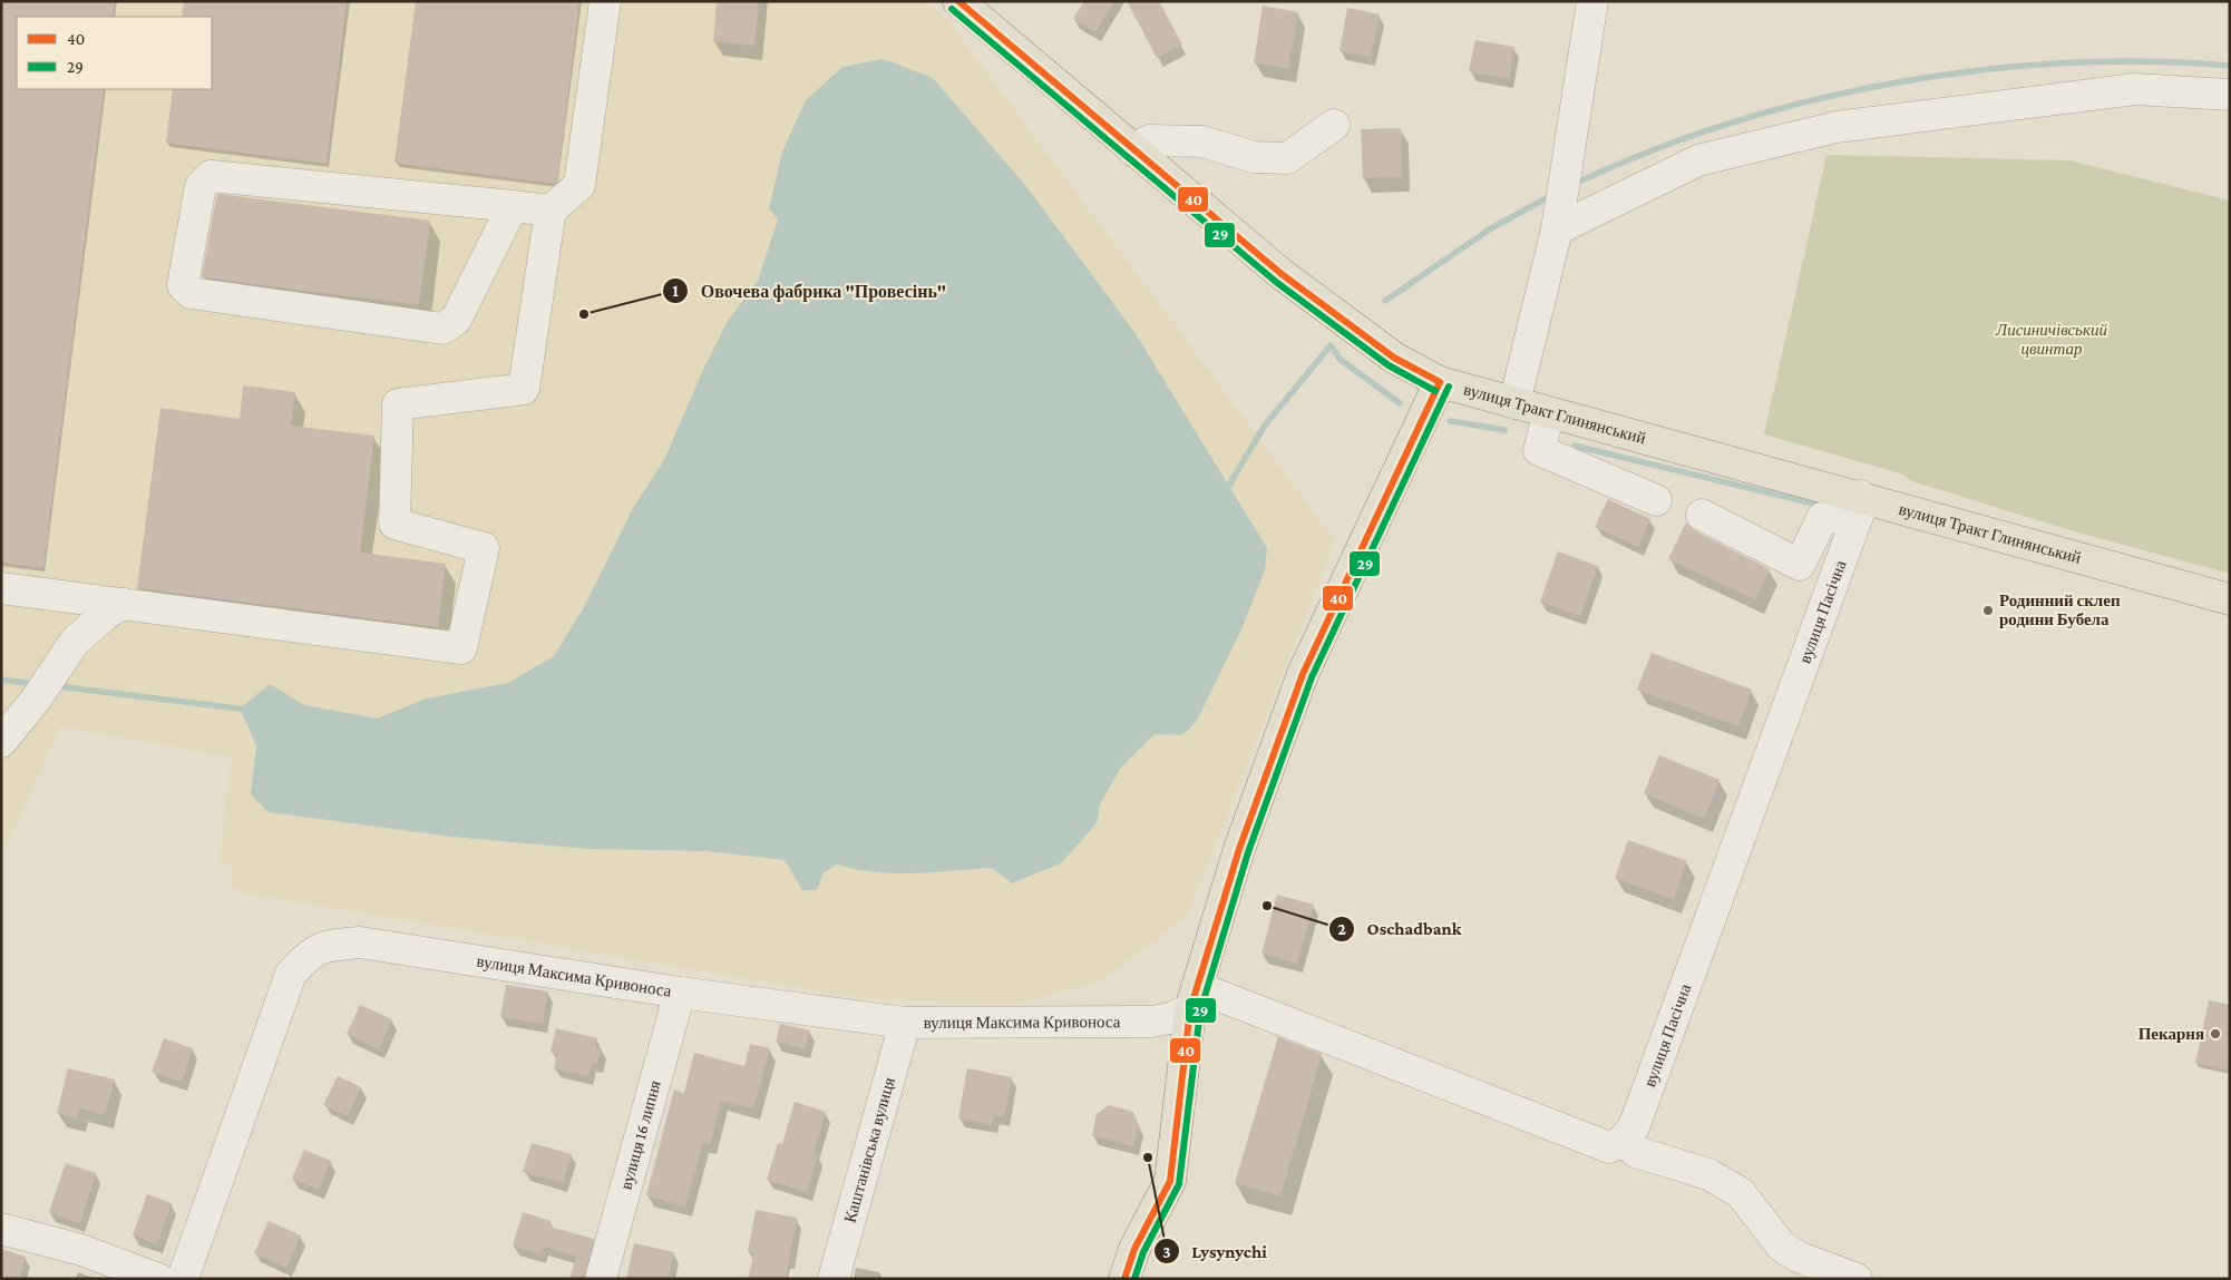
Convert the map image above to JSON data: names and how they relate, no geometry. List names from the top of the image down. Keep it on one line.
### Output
{"streets":{"main road":["вулиця Тракт Глинянський"],"street":["вулиця Пасічна","вулиця Максима Кривоноса","вулиця 16 липня","Каштанівська вулиця"]},"crossings":[["вулиця Тракт Глинянський","вулиця Пасічна"],["вулиця Максима Кривоноса","вулиця 16 липня"],["вулиця Максима Кривоноса","Каштанівська вулиця"]],"parks":["Лисиничівський цвинтар"],"places":["Овочева фабрика \"Провесінь\"","Родинний склеп родини Бубела","Oschadbank","Пекарня","Lysynychi"],"lines":["transit line 40","transit line 29"],"legend":["40","29"]}
